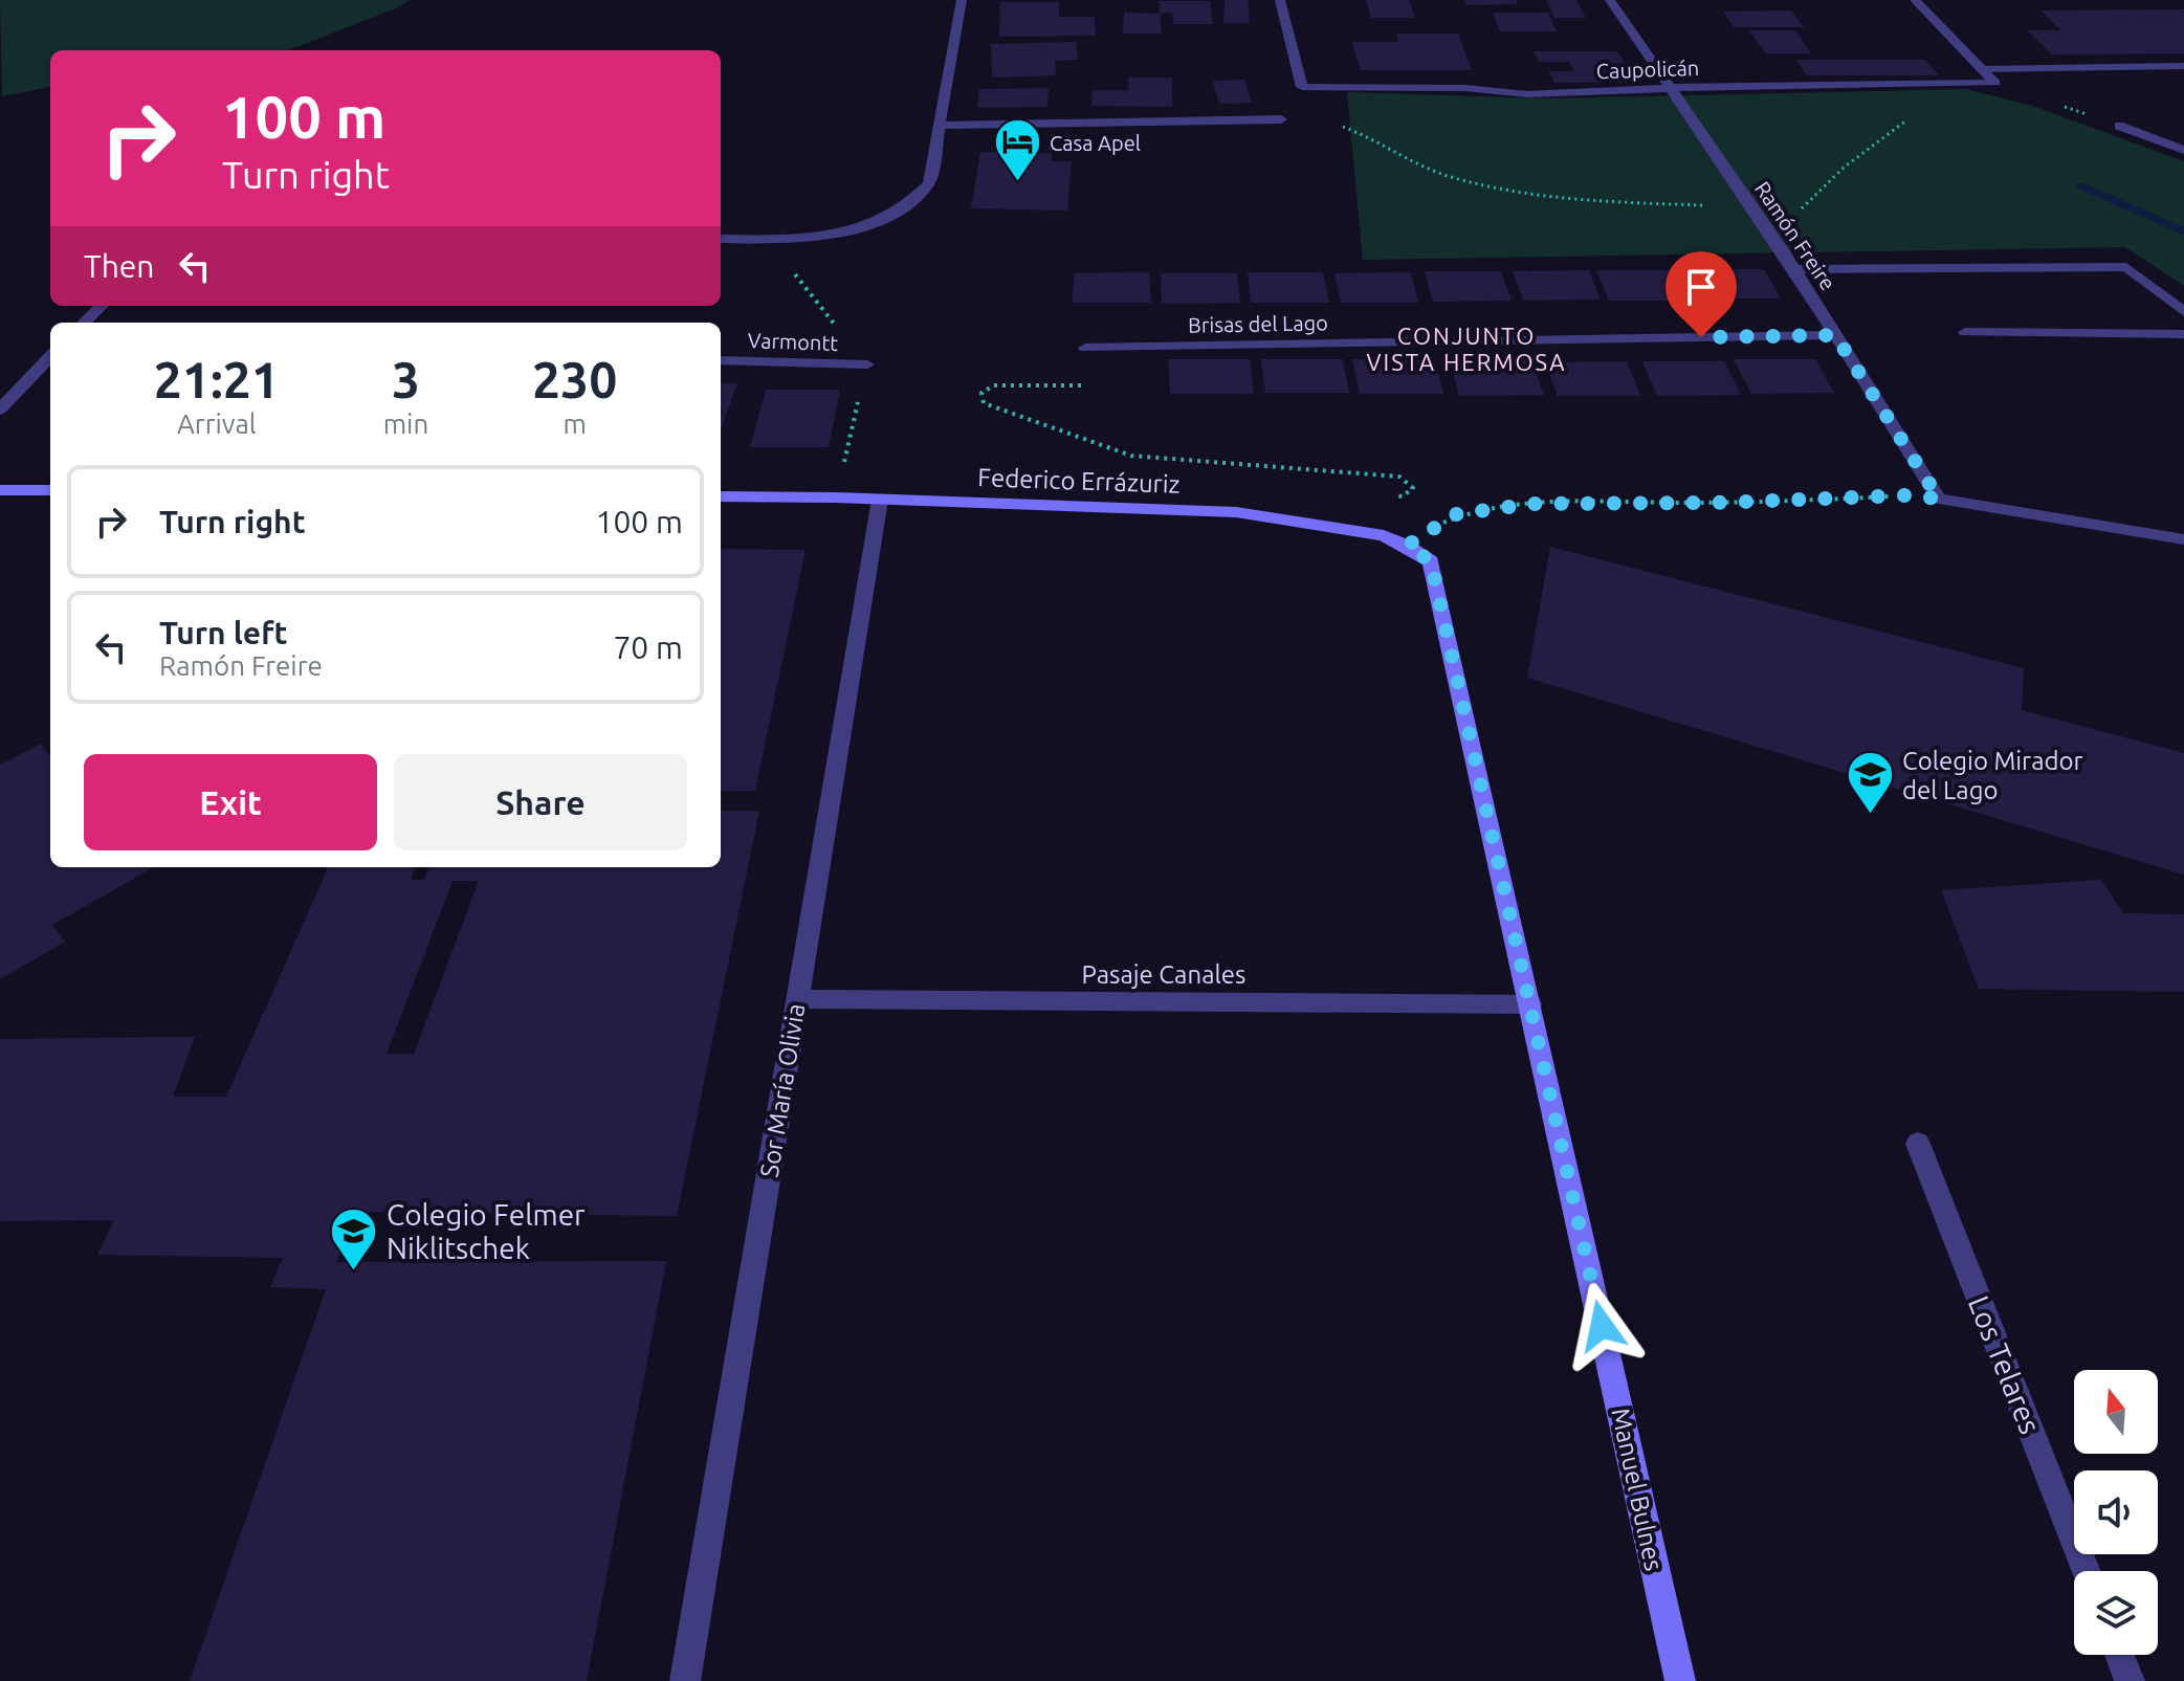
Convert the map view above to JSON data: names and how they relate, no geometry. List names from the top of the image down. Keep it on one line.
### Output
{"streets":{"street":["Caupolicán","Ramón Freire","Brisas del Lago","Varmontt","Federico Errázuriz","Pasaje Canales","Sor María Olivia","Los Telares","Manuel Bulnes"]},"crossings":[["Caupolicán","Ramón Freire"],["Ramón Freire","Brisas del Lago"],["Federico Errázuriz","Sor María Olivia"],["Federico Errázuriz","Manuel Bulnes"],["Pasaje Canales","Sor María Olivia"],["Pasaje Canales","Manuel Bulnes"]],"districts":["CONJUNTO VISTA HERMOSA"],"places":{"hotel":["Casa Apel"],"school or university":["Colegio Mirador del Lago","Colegio Felmer Niklitschek"]},"north":"top","page":{"turn":["100 m","Turn right"],"then":"Then","eta":["21:21","Arrival","3","min","230","m"],"list":[{"name":"Turn right","value":"100 m"},{"name":"Turn left","note":"Ramón Freire","value":"70 m"}],"buttons":["Exit","Share"]}}
